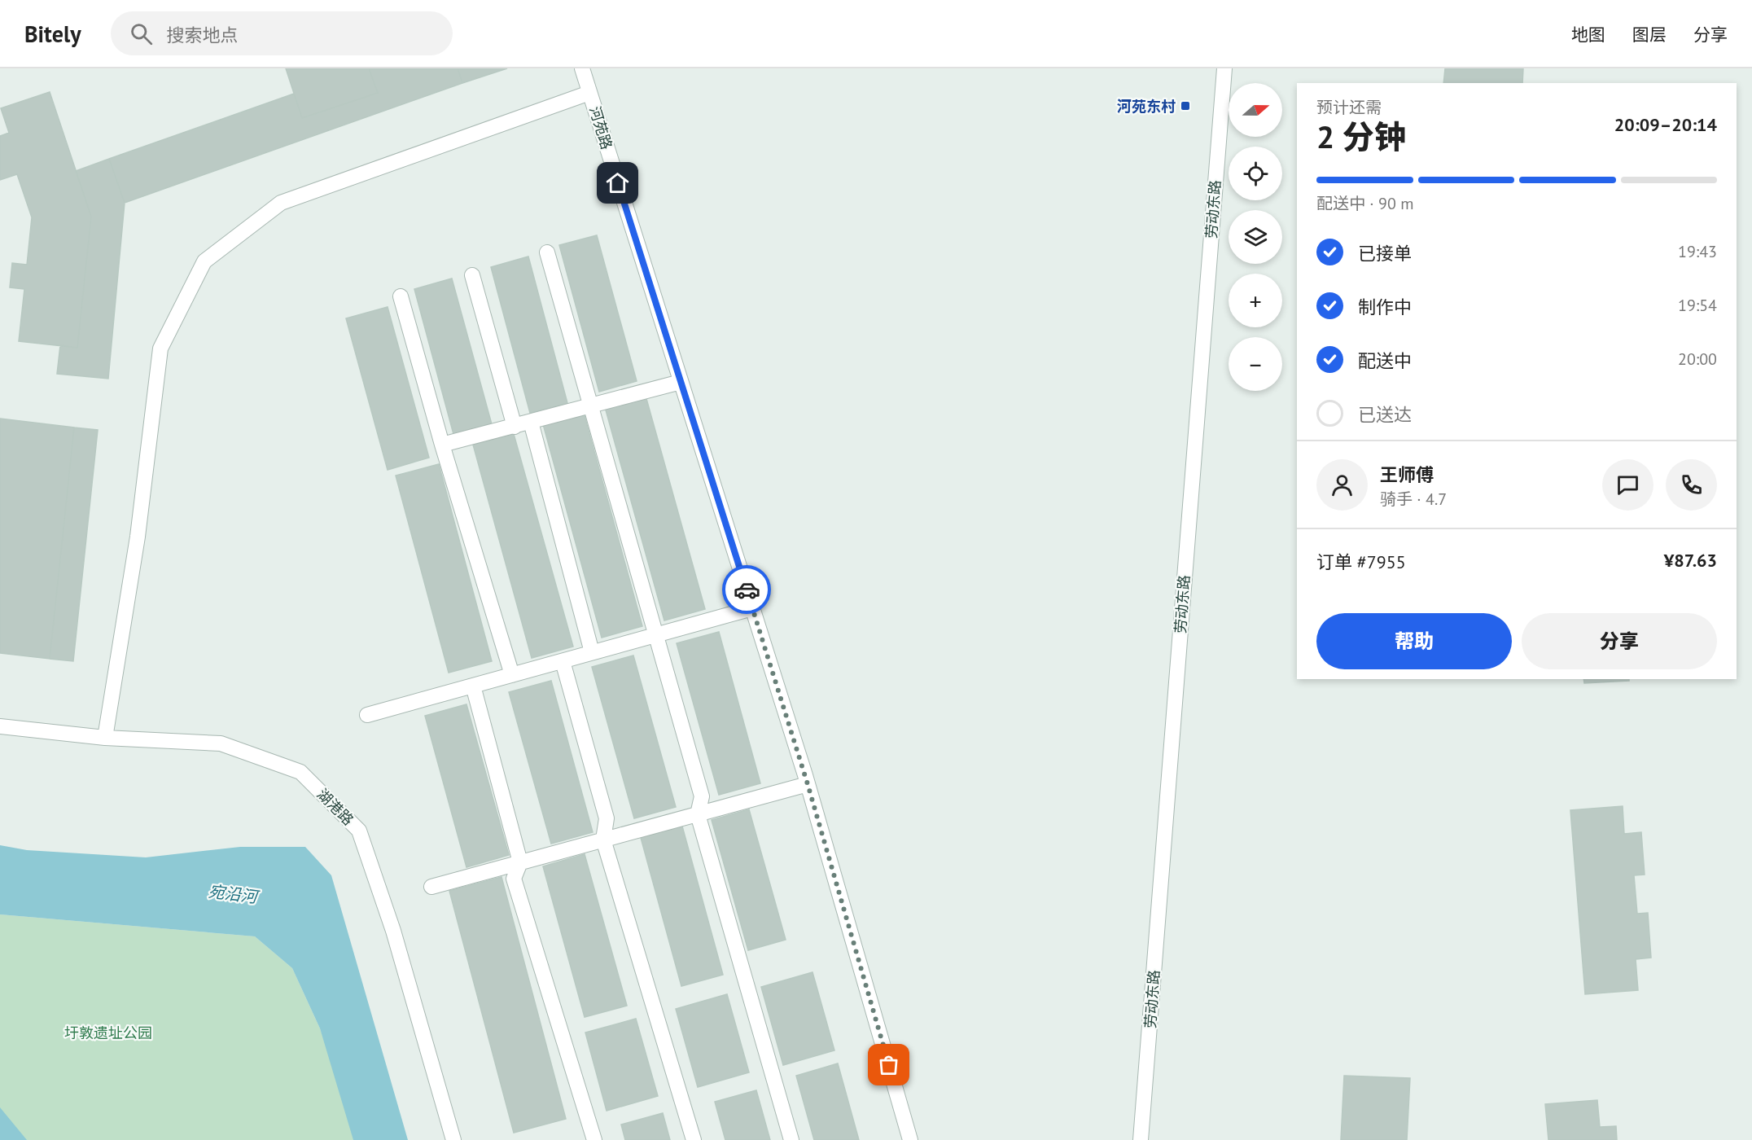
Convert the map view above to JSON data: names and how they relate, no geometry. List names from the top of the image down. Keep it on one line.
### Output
{"streets":{"street":["河苑路","劳动东路","湖港路"]},"water":["宛沿河"],"parks":["圩敦遗址公园"],"places":{"transit":["河苑东村"]},"north":"right","page":{"header":"Bitely","search":"搜索地点","nav":["地图","图层","分享"],"map_buttons":["+","−"],"heading":["2 分钟","预计还需","20:09–20:14"],"panel":["王师傅","骑手 · 4.7","订单 #7955","¥87.63"],"bar":"配送中 · 90 m","list":[["已接单","19:43"],["制作中","19:54"],["配送中","20:00"],"已送达"],"buttons":["帮助","分享"]}}
